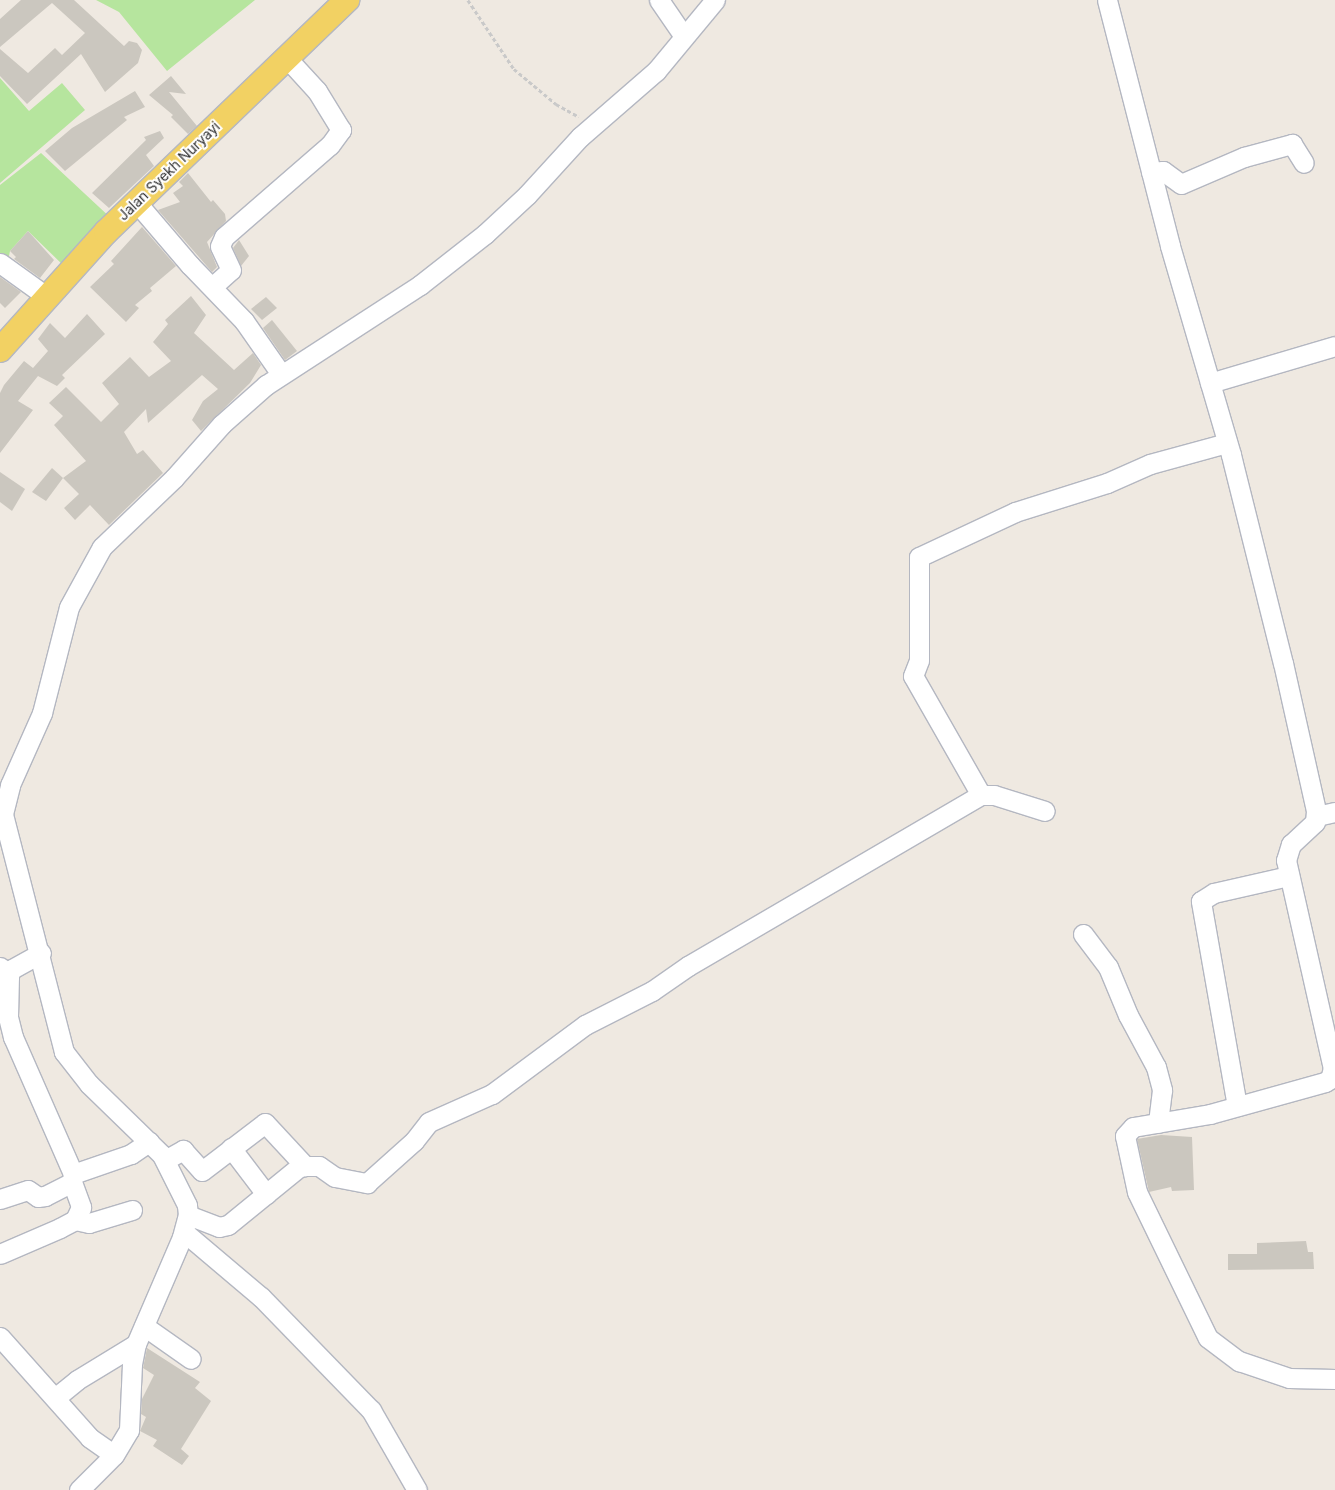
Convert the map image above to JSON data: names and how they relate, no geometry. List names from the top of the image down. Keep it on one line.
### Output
{"streets":{"main road":["Jalan Syekh Nuryayi"]}}
